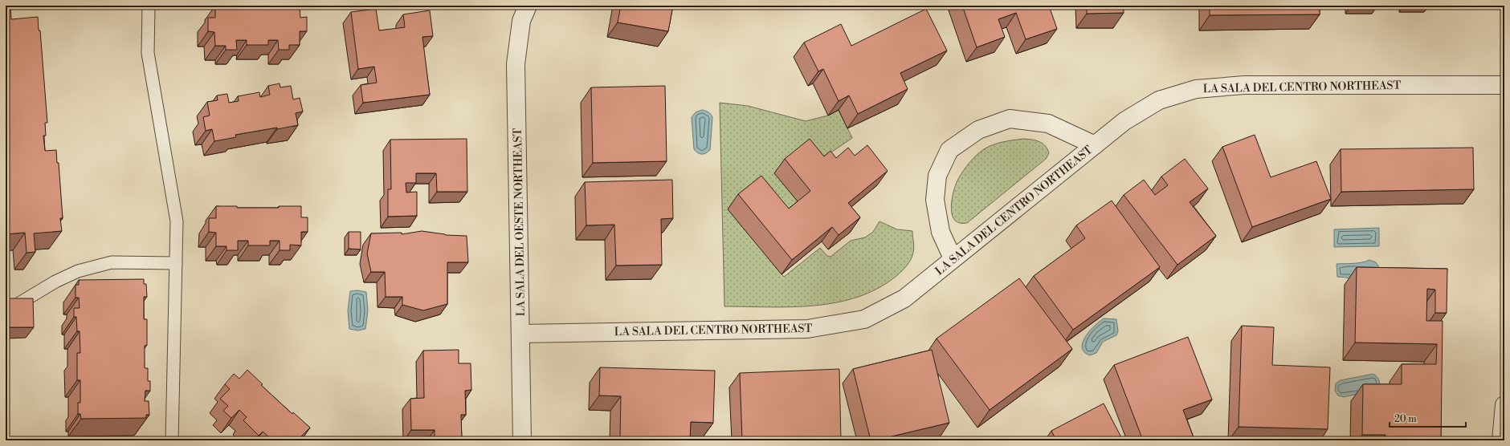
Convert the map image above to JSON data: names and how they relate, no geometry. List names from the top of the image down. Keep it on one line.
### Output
{"streets":{"street":["LA SALA DEL CENTRO NORTHEAST","LA SALA DEL OESTE NORTHEAST"]},"crossings":[["LA SALA DEL CENTRO NORTHEAST","LA SALA DEL OESTE NORTHEAST"]],"scale_bar":"20 m"}
